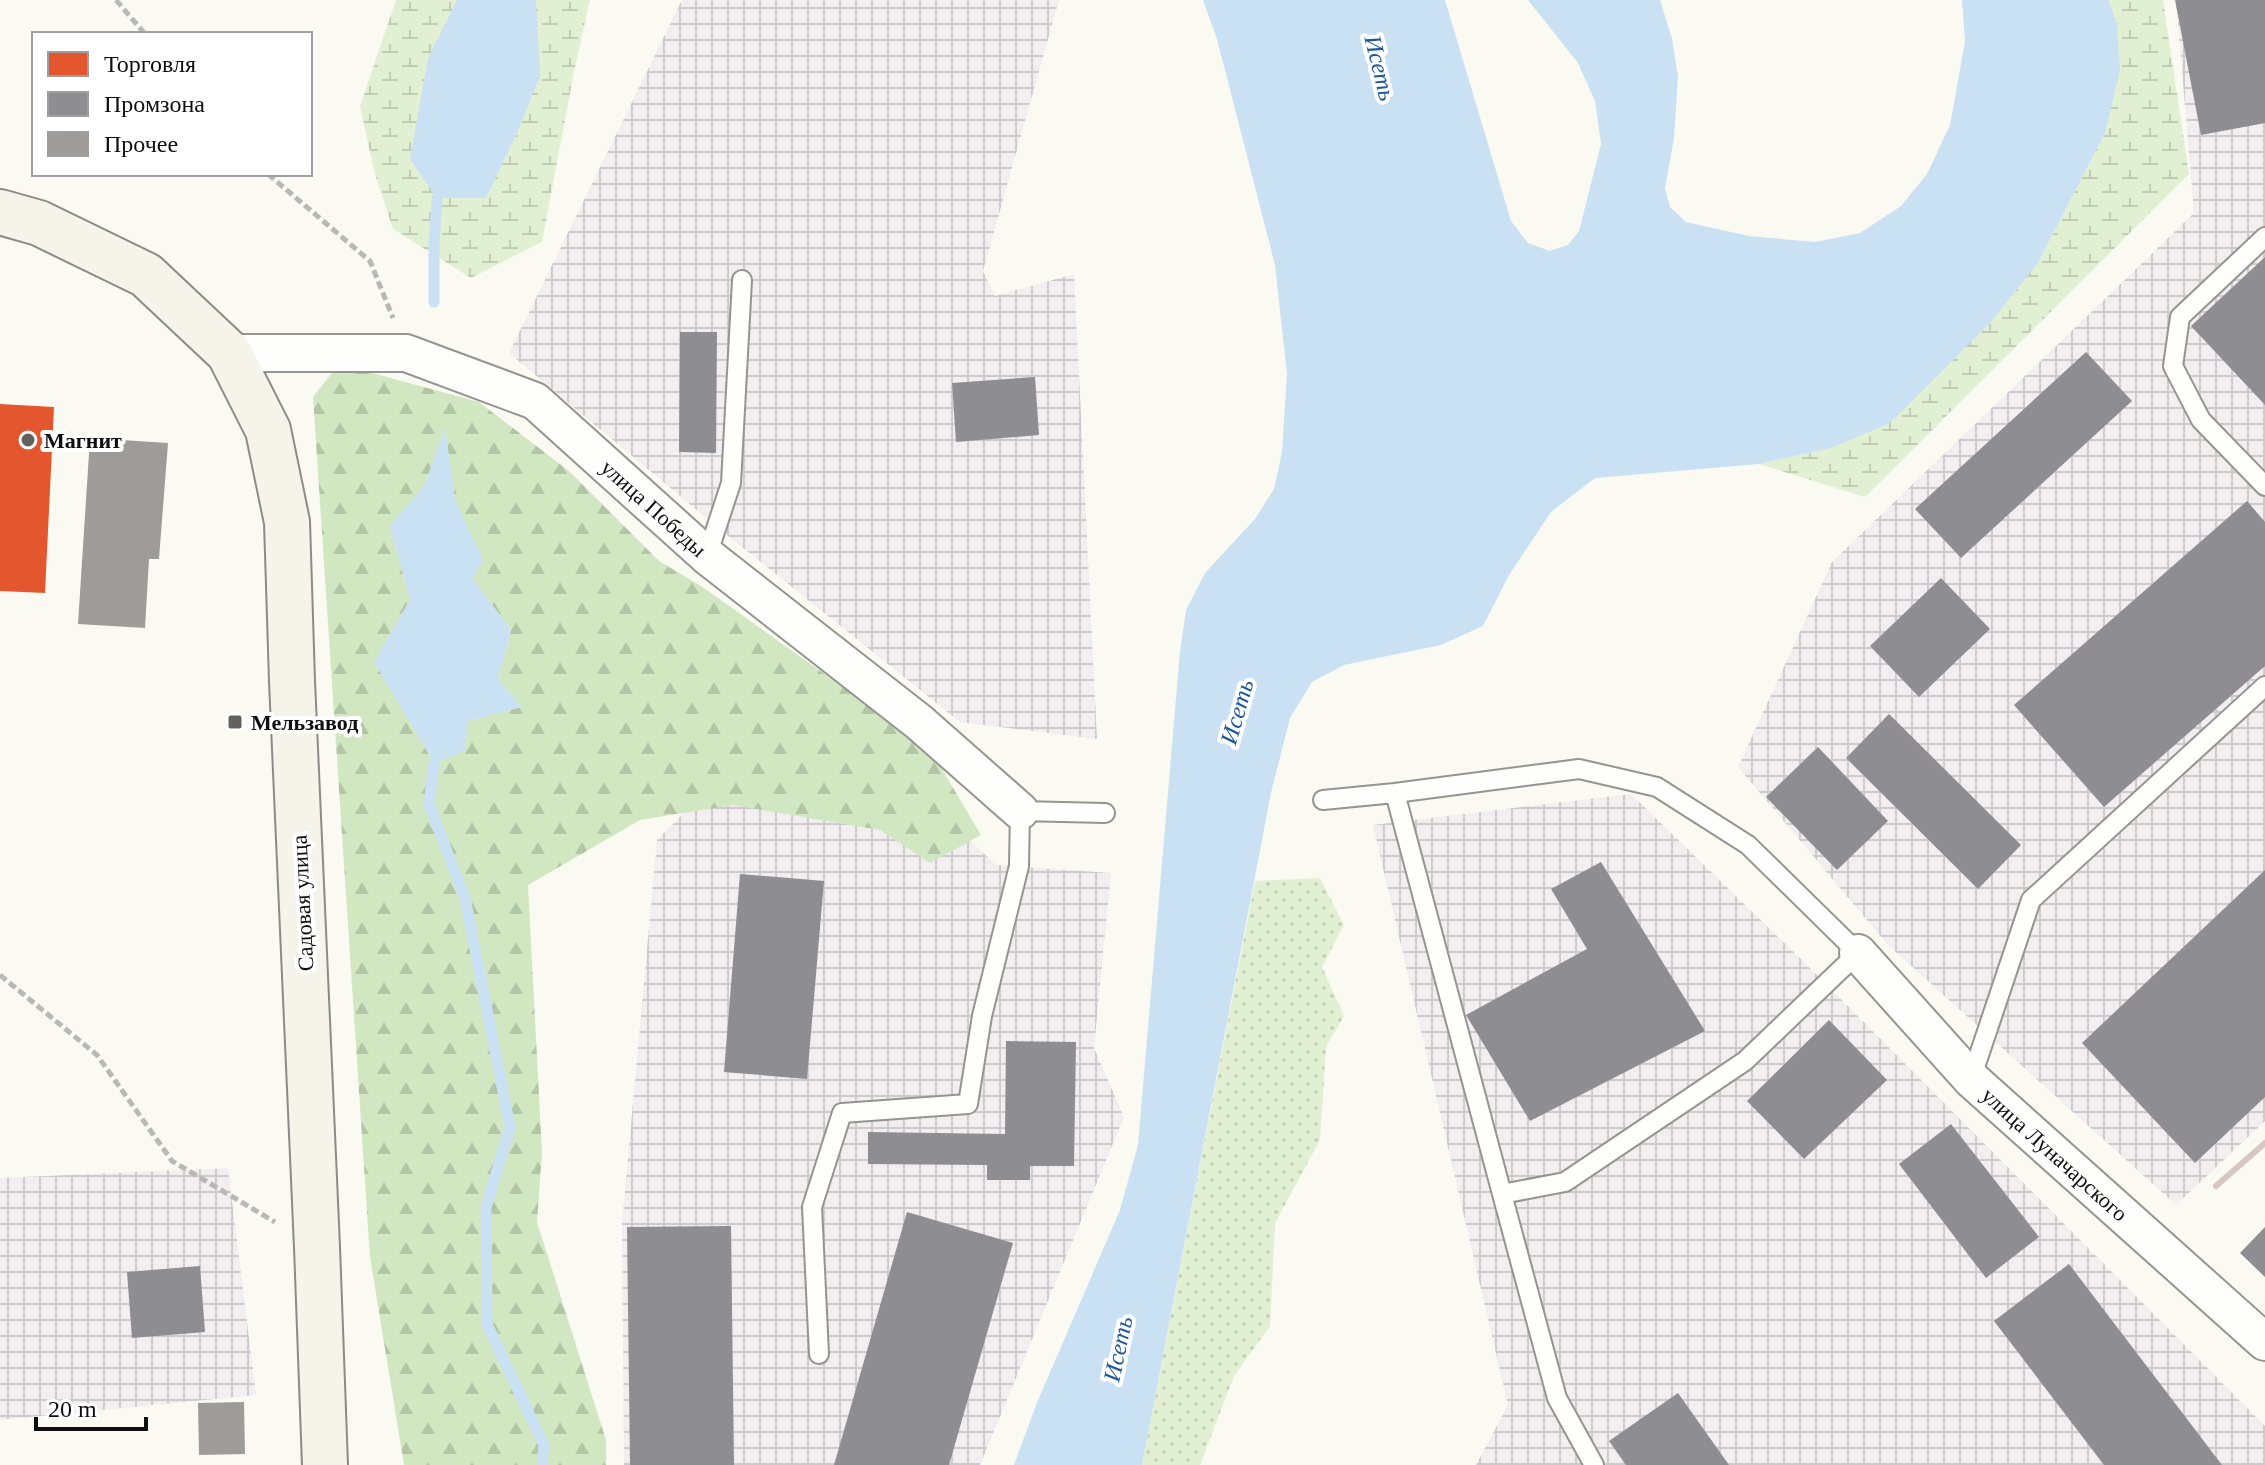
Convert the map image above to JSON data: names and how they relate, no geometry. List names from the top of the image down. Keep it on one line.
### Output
{"streets":{"main road":["Садовая улица"],"street":["улица Победы","улица Луначарского"]},"crossings":[["улица Победы","Садовая улица"]],"water":["Исеть"],"places":{"other":["Магнит"],"transit":["Мельзавод"]},"legend":["Торговля","Промзона","Прочее"],"scale_bar":"20 m"}
